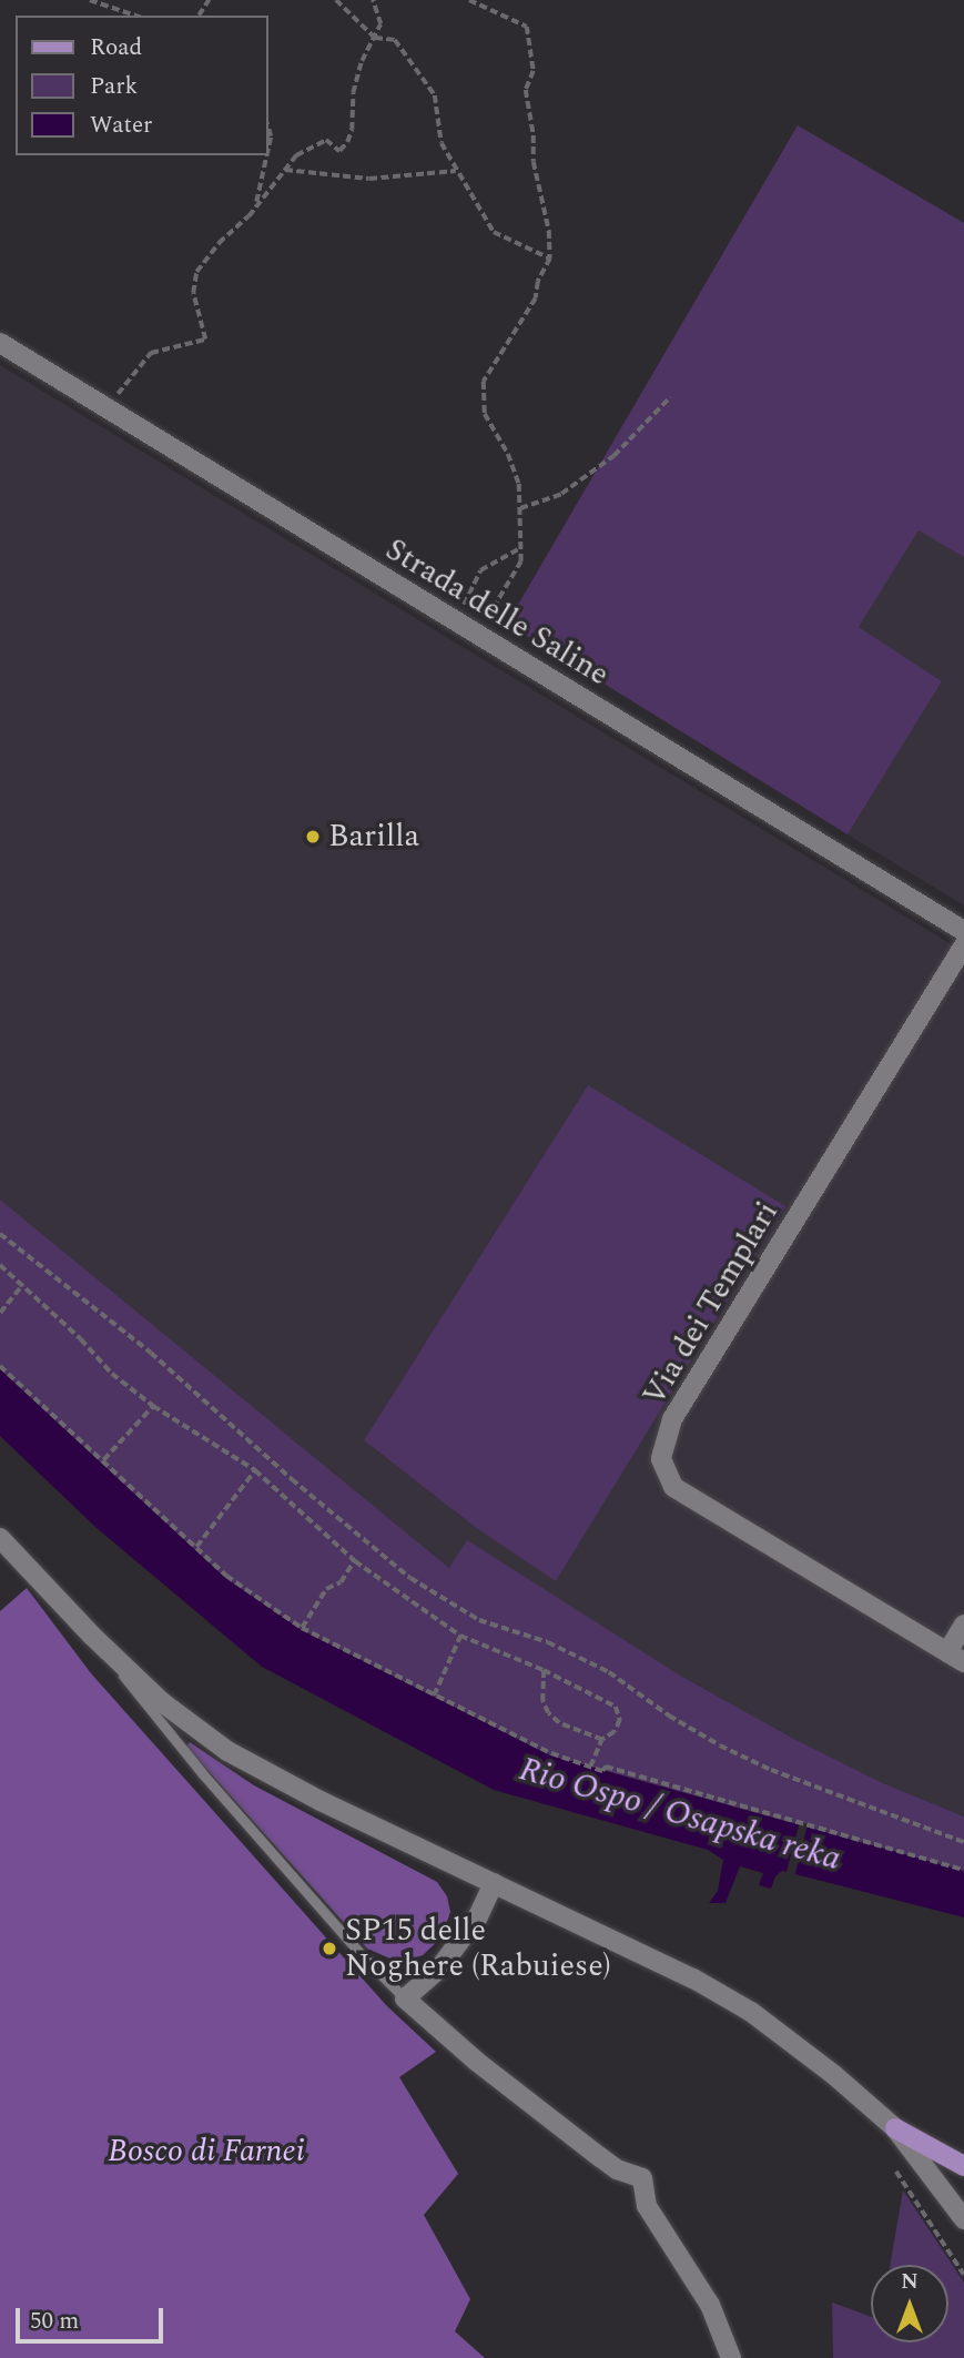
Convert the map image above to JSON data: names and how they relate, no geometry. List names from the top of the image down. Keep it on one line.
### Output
{"streets":{"street":["Strada delle Saline","Via dei Templari"]},"water":["Rio Ospo / Osapska reka"],"parks":["Bosco di Farnei"],"places":["Barilla","SP15 delle Noghere (Rabuiese)"],"legend":["Road","Park","Water"],"scale_bar":"50 m","north":"top"}
